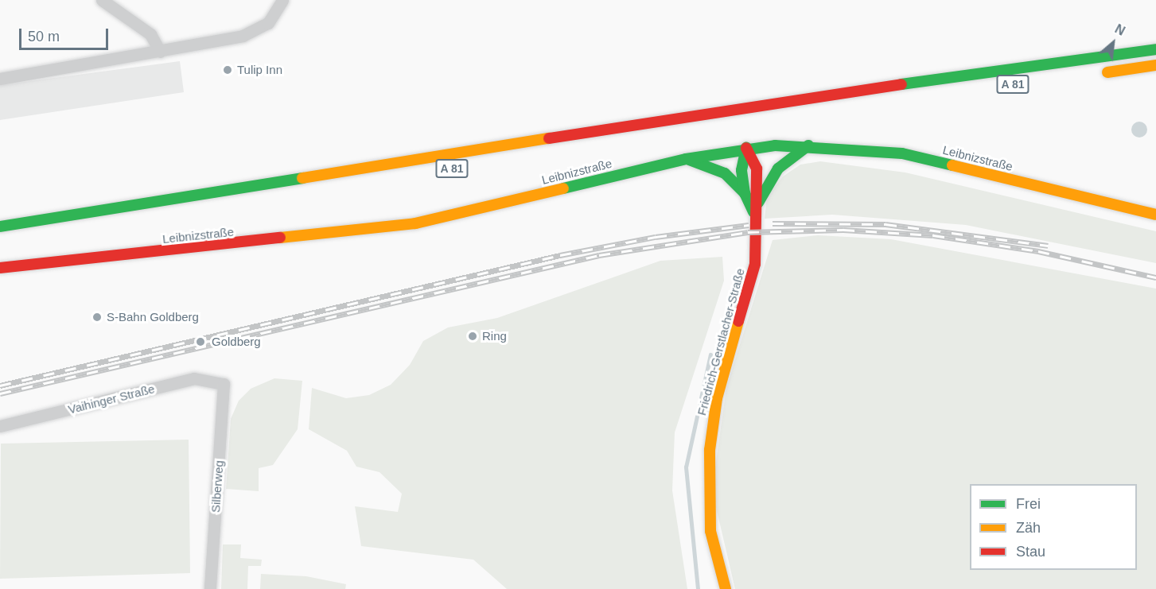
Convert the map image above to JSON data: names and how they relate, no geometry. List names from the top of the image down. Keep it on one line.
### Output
{"streets":{"main road":["A 81","Leibnizstraße","Friedrich-Gerstlacher-Straße"],"street":["Vaihinger Straße","Silberweg"]},"crossings":[["Leibnizstraße","Friedrich-Gerstlacher-Straße"],["Vaihinger Straße","Silberweg"]],"places":["Tulip Inn","S-Bahn Goldberg","Ring","Goldberg"],"legend":["Frei","Zäh","Stau"],"scale_bar":"50 m","north":"top right"}
